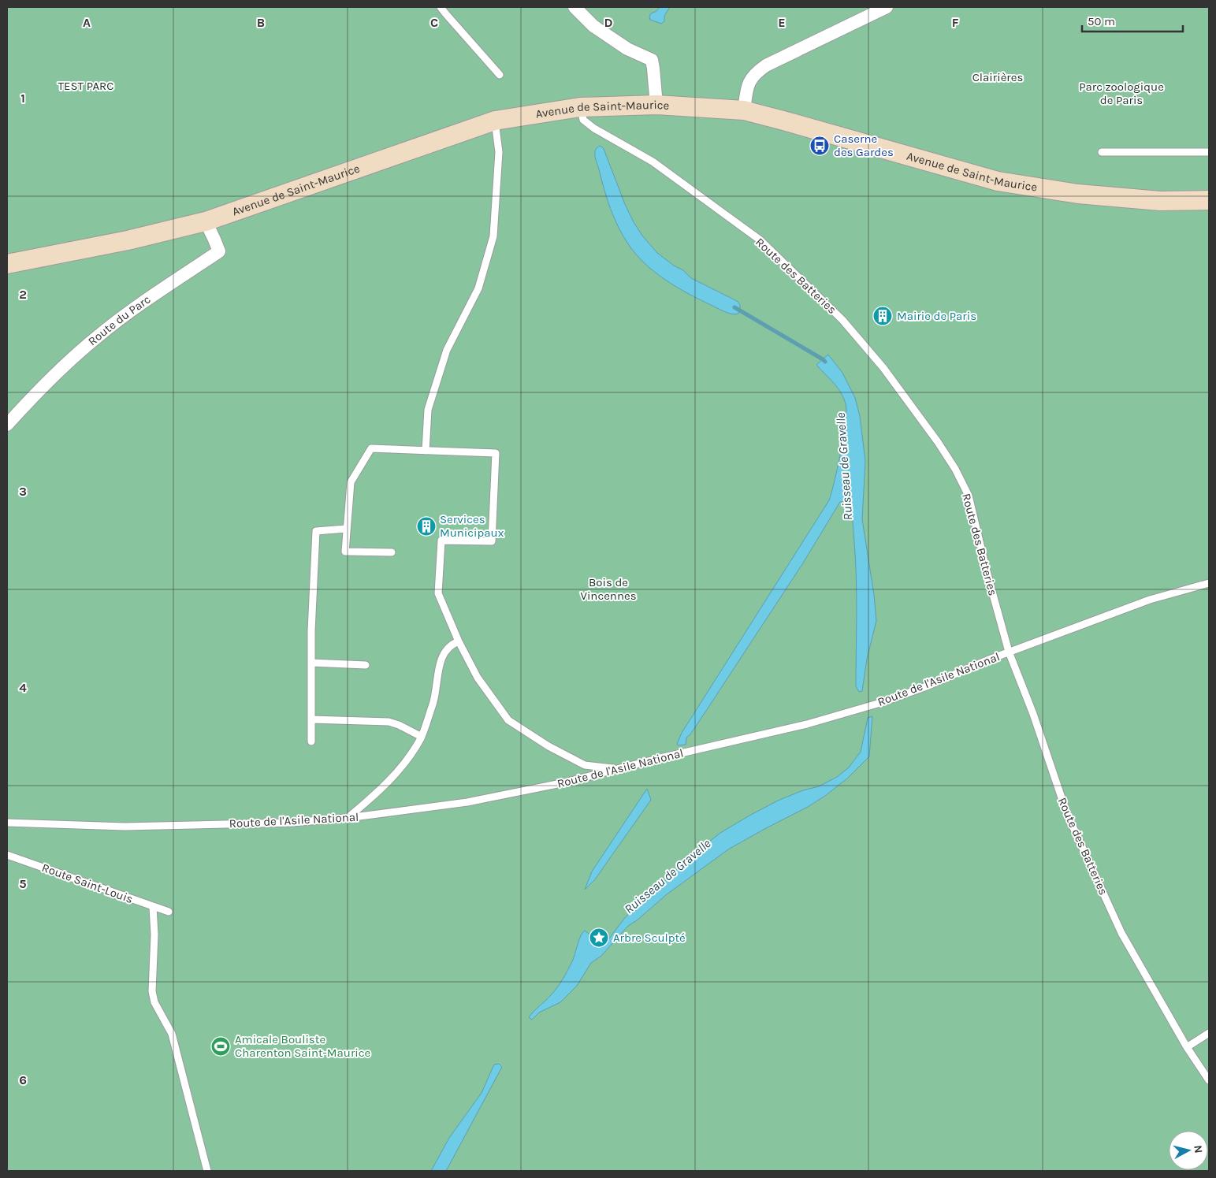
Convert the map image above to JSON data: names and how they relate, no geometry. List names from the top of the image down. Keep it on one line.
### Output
{"streets":{"main road":["Avenue de Saint-Maurice"],"street":["Route du Parc"],"lane":["Route des Batteries","Route de l'Asile National","Route Saint-Louis"]},"crossings":[["Avenue de Saint-Maurice","Route des Batteries"],["Avenue de Saint-Maurice","Route du Parc"],["Route des Batteries","Route de l'Asile National"]],"water":["Ruisseau de Gravelle"],"parks":["Clairières","TEST PARC","Parc zoologique de Paris","Bois de Vincennes"],"places":{"bus stop":["Caserne des Gardes"],"building":["Mairie de Paris","Services Municipaux"],"place":["Arbre Sculpté"],"sports":["Amicale Bouliste Charenton Saint-Maurice"]},"scale_bar":"50 m","north":"right","grid":{"columns":["A","B","C","D","E","F"],"rows":["1","2","3","4","5","6"]}}
